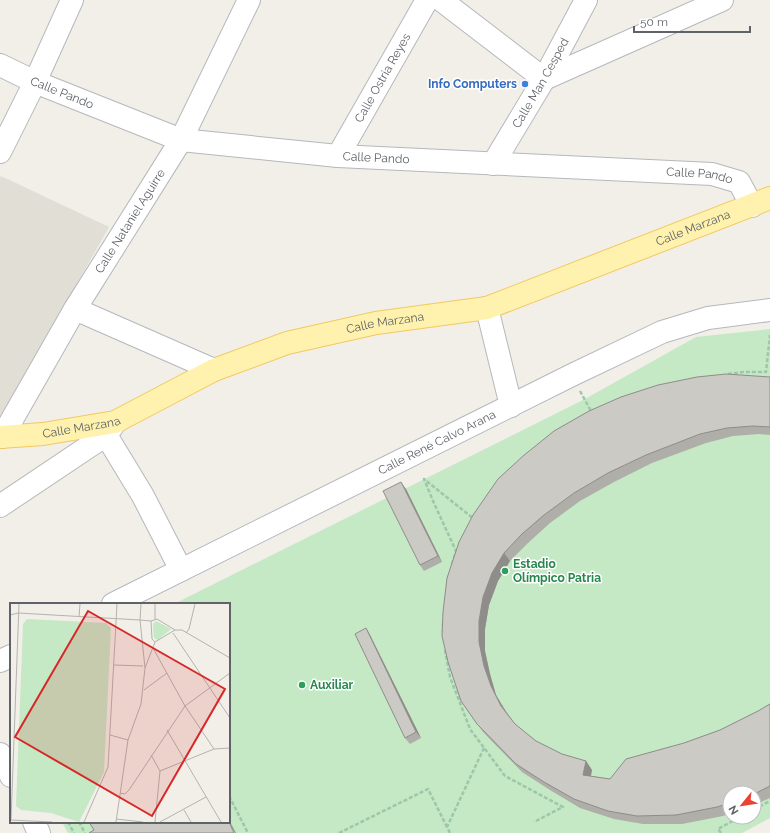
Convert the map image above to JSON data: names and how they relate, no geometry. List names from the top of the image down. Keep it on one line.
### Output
{"streets":{"main road":["Calle Marzana"],"street":["Calle Ostria Reyes","Calle Man Cesped","Calle Pando","Calle Nataniel Aguirre","Calle René Calvo Arana"]},"crossings":[["Calle Ostria Reyes","Calle Pando"],["Calle Man Cesped","Calle Pando"],["Calle Pando","Calle Nataniel Aguirre"],["Calle Pando","Calle Marzana"],["Calle Nataniel Aguirre","Calle Marzana"]],"places":["Info Computers","Estadio Olímpico Patria","Auxiliar"],"scale_bar":"50 m","north":"bottom left"}
